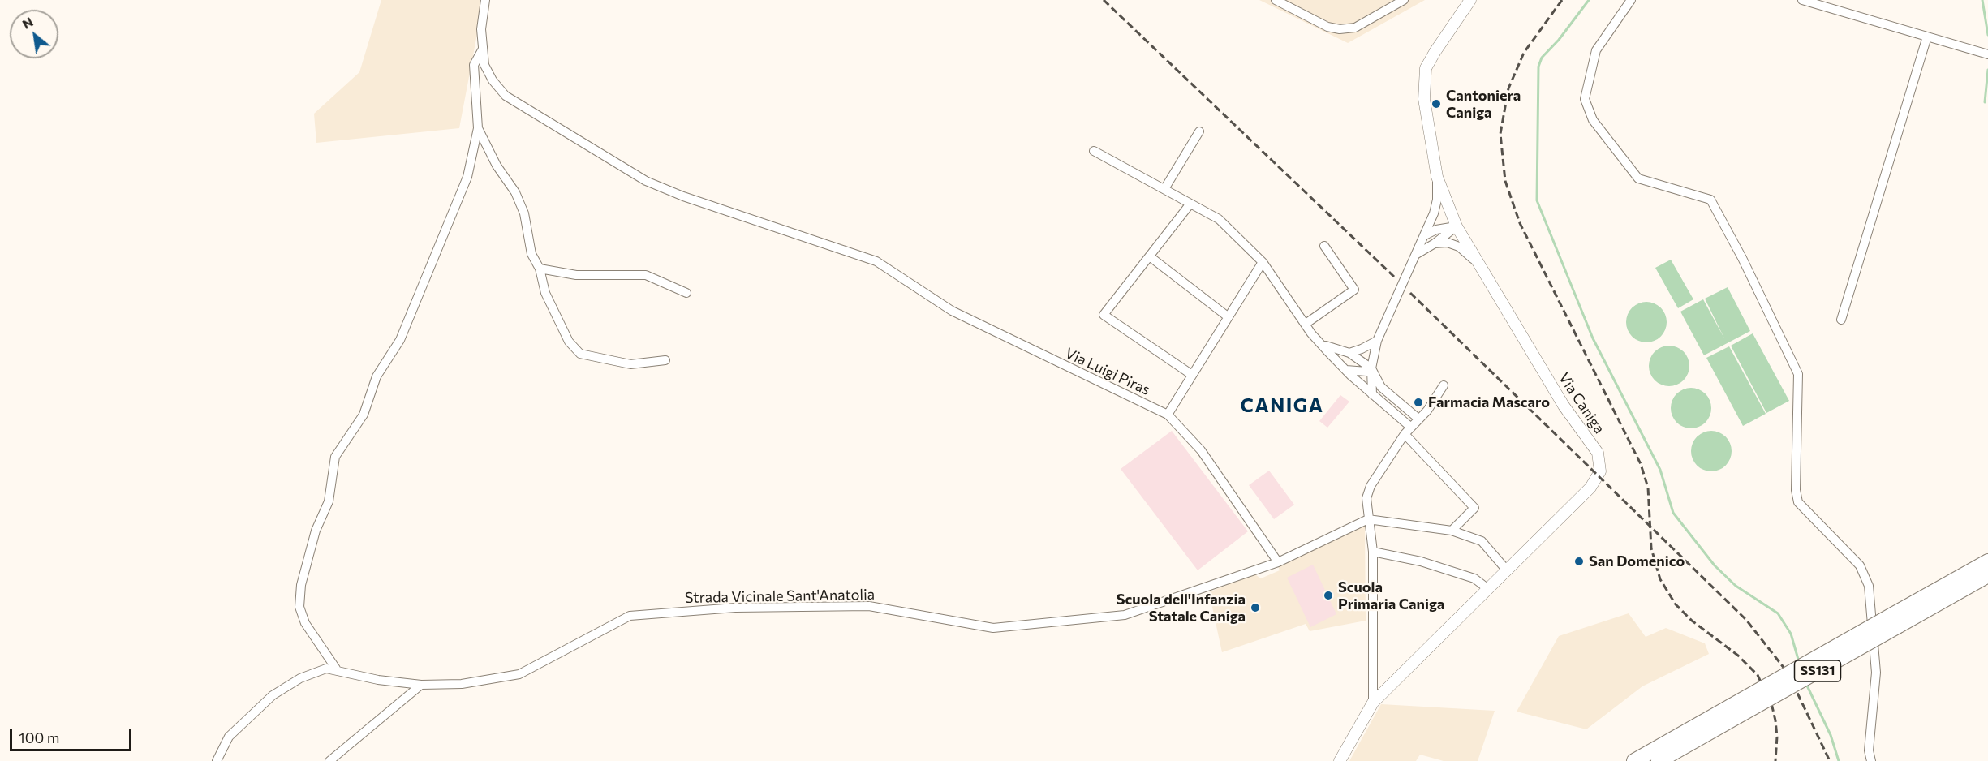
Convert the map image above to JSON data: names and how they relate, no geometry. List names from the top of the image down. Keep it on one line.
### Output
{"streets":{"highway":["SS131"],"street":["Via Luigi Piras","Via Caniga","Strada Vicinale Sant'Anatolia"]},"crossings":[["Via Luigi Piras","Strada Vicinale Sant'Anatolia"]],"districts":["CANIGA"],"places":["Cantoniera Caniga","Farmacia Mascaro","San Domenico","Scuola Primaria Caniga","Scuola dell'Infanzia Statale Caniga"],"scale_bar":"100 m","north":"top left"}
